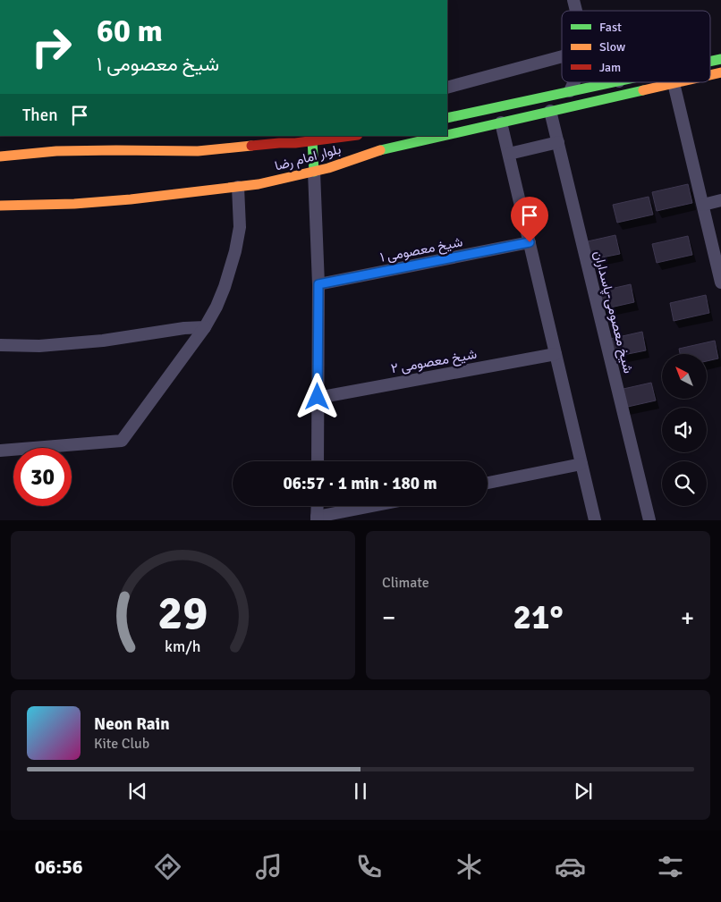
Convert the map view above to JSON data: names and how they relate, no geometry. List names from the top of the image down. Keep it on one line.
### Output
{"streets":{"main road":["بلوار امام رضا"],"street":["شیخ معصومی ١","شیخ معصومی-پاسداران","شیخ معصومی ٢"]},"crossings":[["بلوار امام رضا","شیخ معصومی-پاسداران"]],"legend":["Fast","Slow","Jam"],"north":"top left","page":{"turn":["60 m","شیخ معصومی ١"],"then":"Then","limit":"30","trip":"06:57 · 1 min · 180 m","tile":"Climate","heat":["−","21°","+"],"song":["Neon Rain","Kite Club"],"tabs":"06:56","gauge":["29","km/h"]}}
